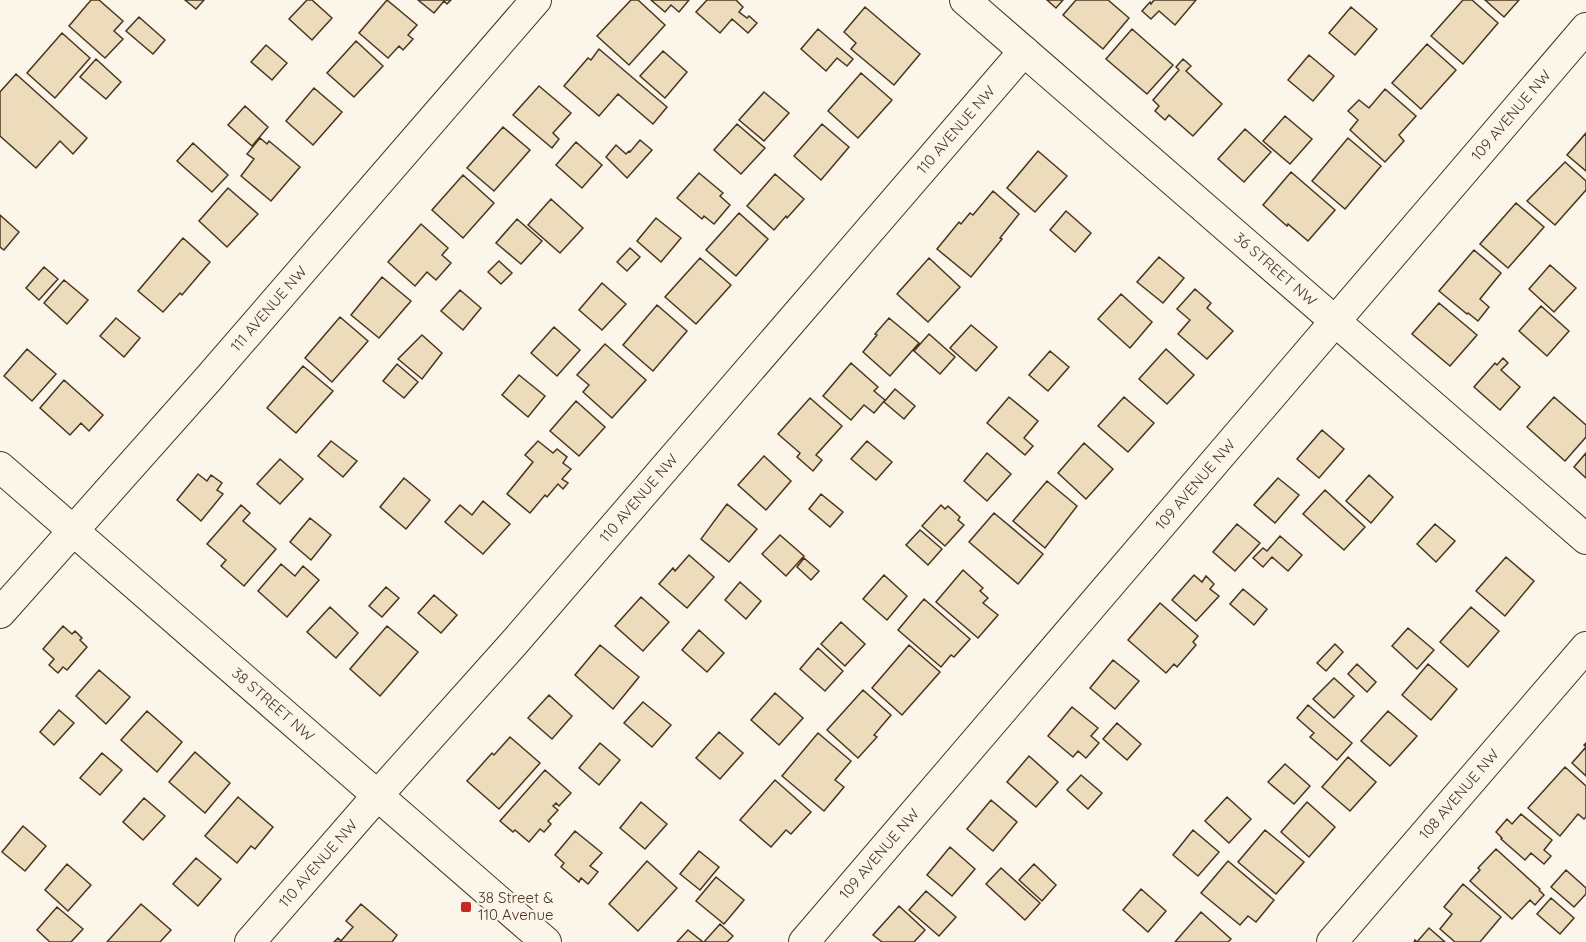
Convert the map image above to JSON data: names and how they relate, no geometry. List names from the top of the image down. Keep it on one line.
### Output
{"streets":{"street":["109 AVENUE NW","110 AVENUE NW","36 STREET NW","111 AVENUE NW","38 STREET NW","108 AVENUE NW"]},"crossings":[["109 AVENUE NW","36 STREET NW"],["110 AVENUE NW","36 STREET NW"],["110 AVENUE NW","38 STREET NW"],["111 AVENUE NW","38 STREET NW"]],"places":{"transit":["38 Street & 110 Avenue"]}}
